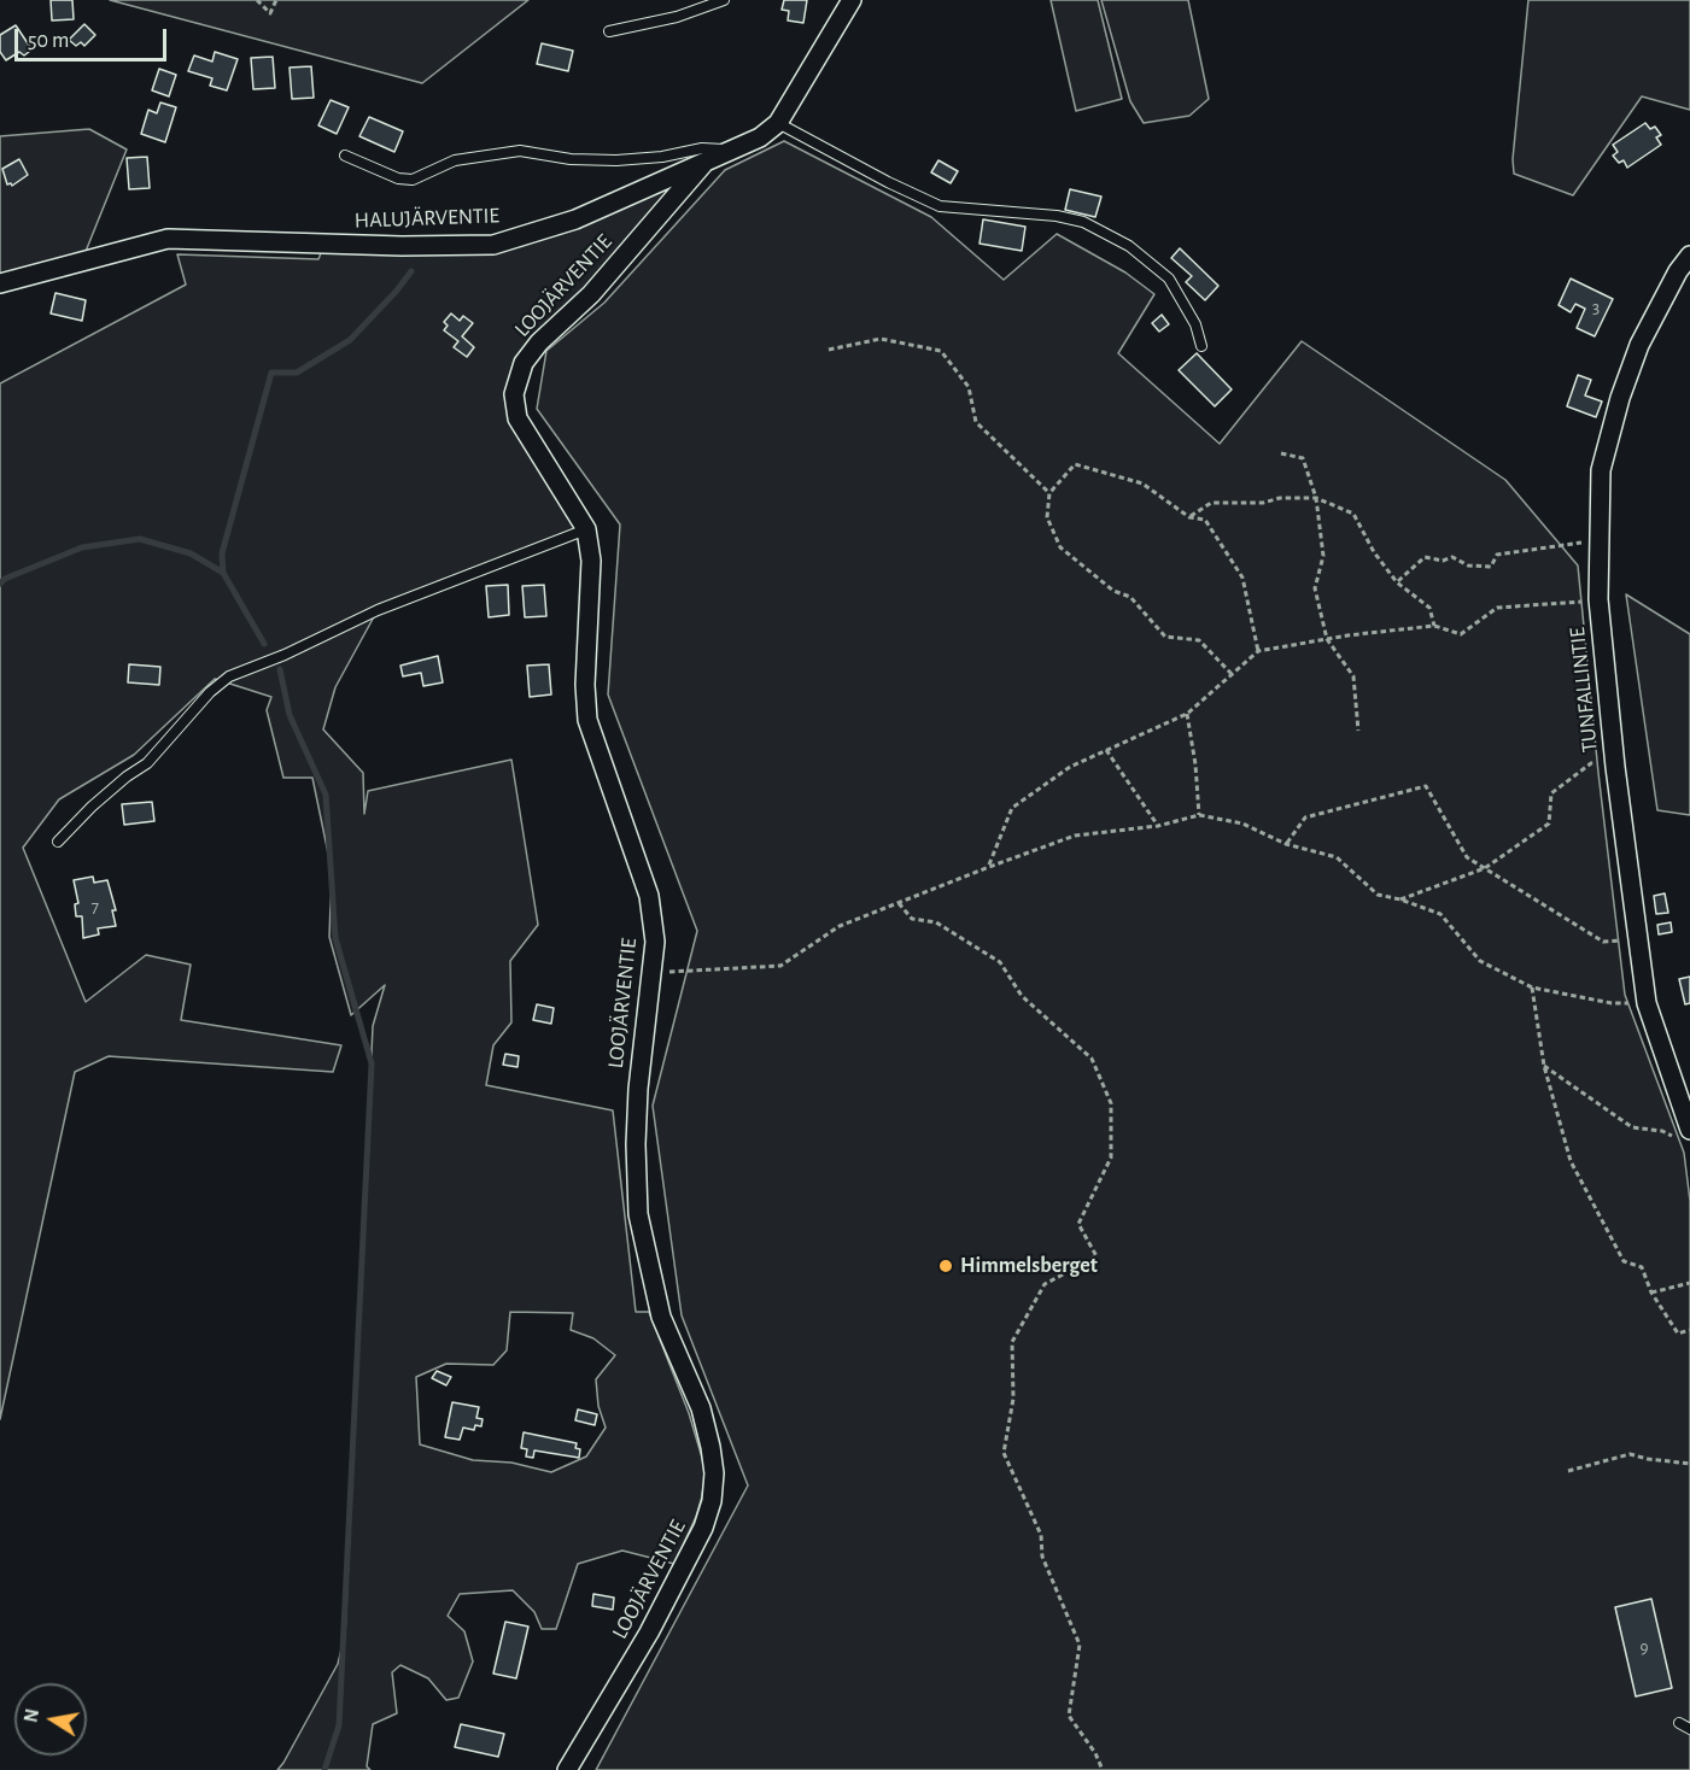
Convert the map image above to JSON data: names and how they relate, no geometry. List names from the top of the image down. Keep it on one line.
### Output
{"streets":{"street":["HALUJÄRVENTIE","LOOJÄRVENTIE","TUNFALLINTIE"]},"crossings":[["HALUJÄRVENTIE","LOOJÄRVENTIE"]],"places":["Himmelsberget"],"house_numbers":["3","7","9"],"scale_bar":"50 m","north":"left"}
